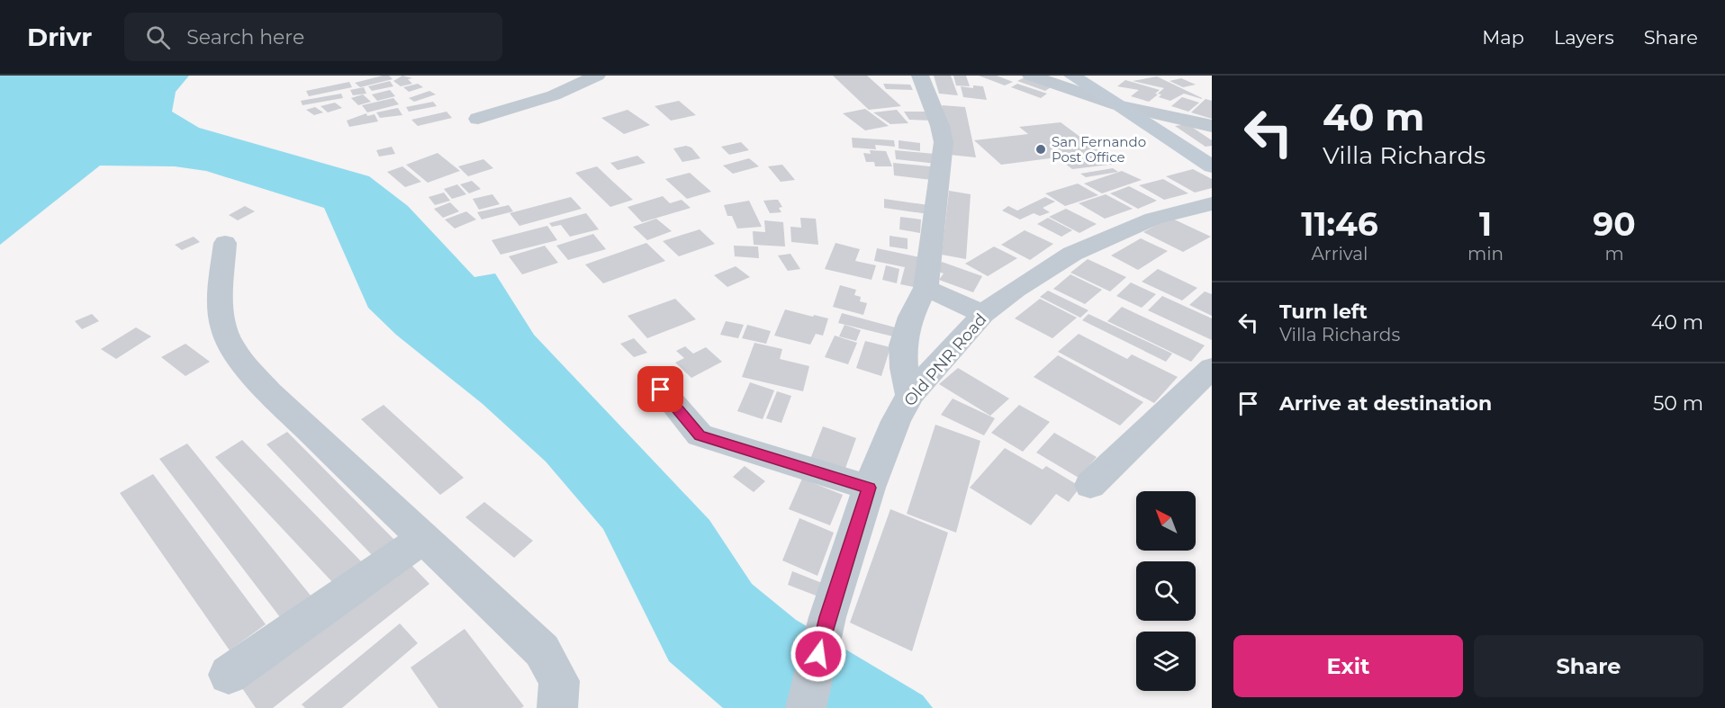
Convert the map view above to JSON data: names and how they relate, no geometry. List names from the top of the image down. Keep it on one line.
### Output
{"streets":{"street":["Old PNR Road"]},"places":["San Fernando Post Office"],"north":"top left","page":{"header":"Drivr","search":"Search here","nav":["Map","Layers","Share"],"turn":["40 m","Villa Richards"],"eta":["11:46","Arrival","1","min","90","m"],"list":[{"name":"Turn left","note":"Villa Richards","value":"40 m"},{"name":"Arrive at destination","value":"50 m"}],"buttons":["Exit","Share"]}}
